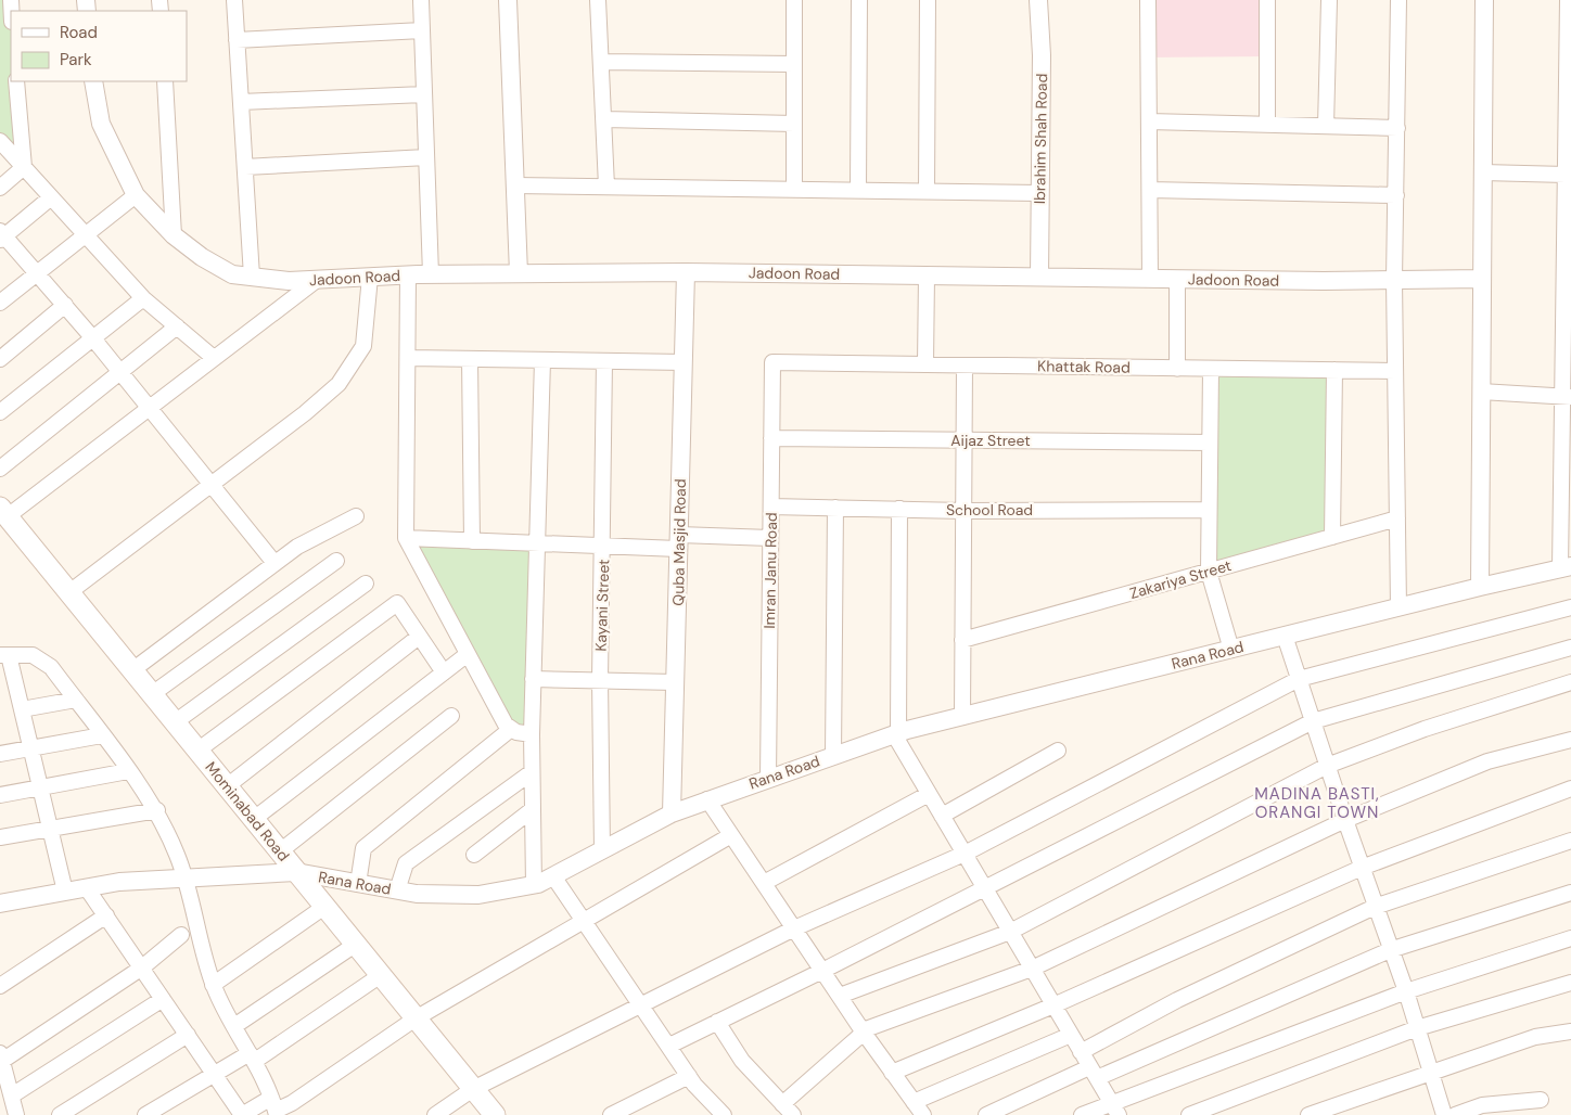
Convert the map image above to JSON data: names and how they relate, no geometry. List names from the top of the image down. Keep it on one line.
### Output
{"streets":{"main road":["Mominabad Road"],"street":["Ibrahim Shah Road","Jadoon Road","Khattak Road","Aijaz Street","School Road","Quba Masjid Road","Imran Janu Road","Zakariya Street","Kayani Street","Rana Road"]},"crossings":[["Ibrahim Shah Road","Jadoon Road"],["Jadoon Road","Quba Masjid Road"],["Khattak Road","Imran Janu Road"],["Aijaz Street","Imran Janu Road"],["School Road","Imran Janu Road"],["Quba Masjid Road","Rana Road"],["Imran Janu Road","Rana Road"],["Kayani Street","Rana Road"],["Rana Road","Mominabad Road"]],"districts":["MADINA BASTI, ORANGI TOWN"],"legend":["Road","Park"]}
